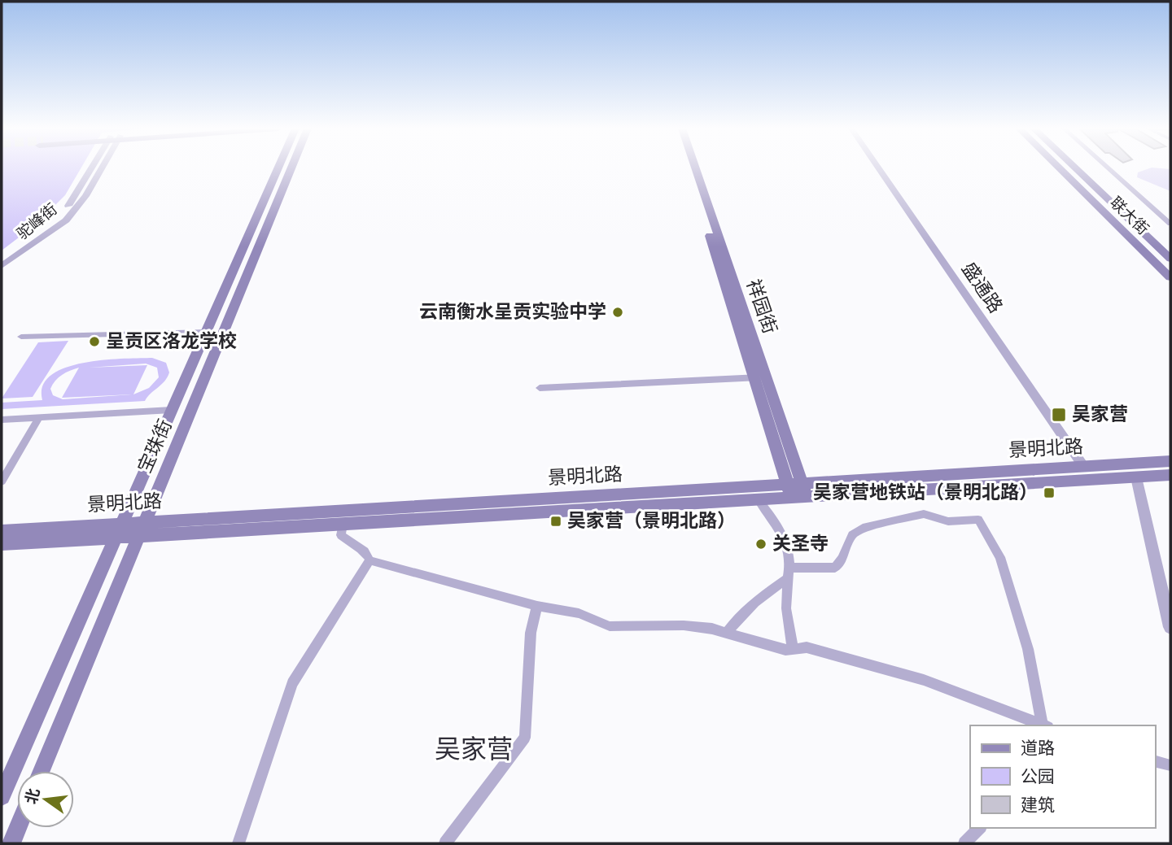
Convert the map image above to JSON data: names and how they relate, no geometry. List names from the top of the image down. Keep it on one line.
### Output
{"streets":{"main road":["联大街","祥园街","宝珠街","景明北路"],"street":["驼峰街","盛通路"]},"crossings":[["盛通路","景明北路"],["祥园街","景明北路"],["宝珠街","景明北路"]],"districts":["吴家营"],"places":{"other":["云南衡水呈贡实验中学","呈贡区洛龙学校","关圣寺"],"transit":["吴家营","吴家营地铁站（景明北路）","吴家营（景明北路）"]},"legend":["道路","公园","建筑"],"north":"left"}
